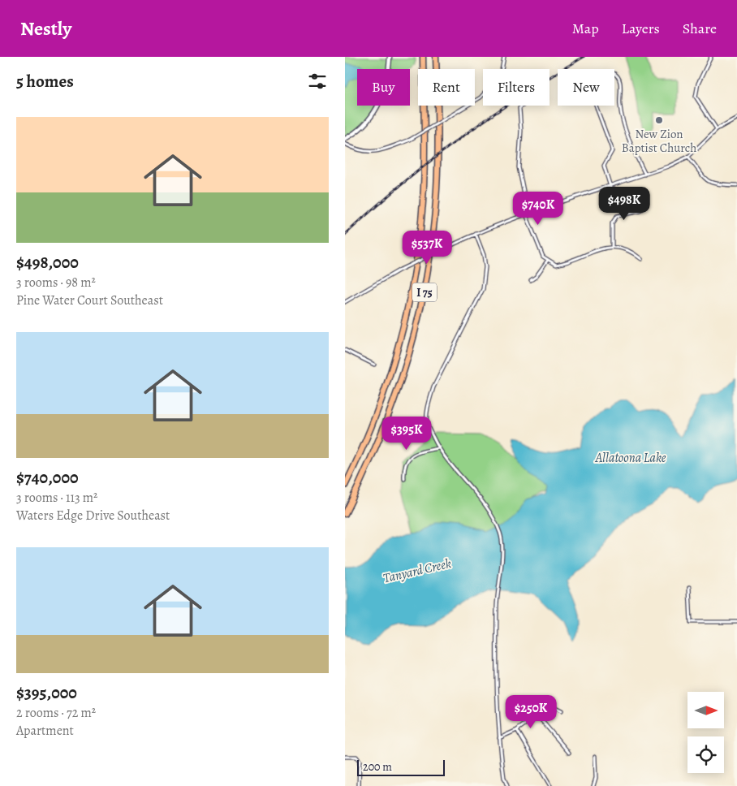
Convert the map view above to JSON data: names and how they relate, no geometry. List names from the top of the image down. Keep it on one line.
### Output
{"streets":{"highway":["I 75"]},"water":["Allatoona Lake","Tanyard Creek"],"places":["New Zion Baptist Church"],"scale_bar":"200 m","north":"right","page":{"header":"Nestly","nav":["Map","Layers","Share"],"heading":"5 homes","chip":["Buy","Rent","Filters","New"],"list":[{"name":"$498,000","note":"3 rooms · 98 m² · Pine Water Court Southeast"},{"name":"$740,000","note":"3 rooms · 113 m² · Waters Edge Drive Southeast"},{"name":"$395,000","note":"2 rooms · 72 m² · Apartment"}],"price":["$498K","$740K","$537K","$395K","$250K"],"scale":"200 m"}}
